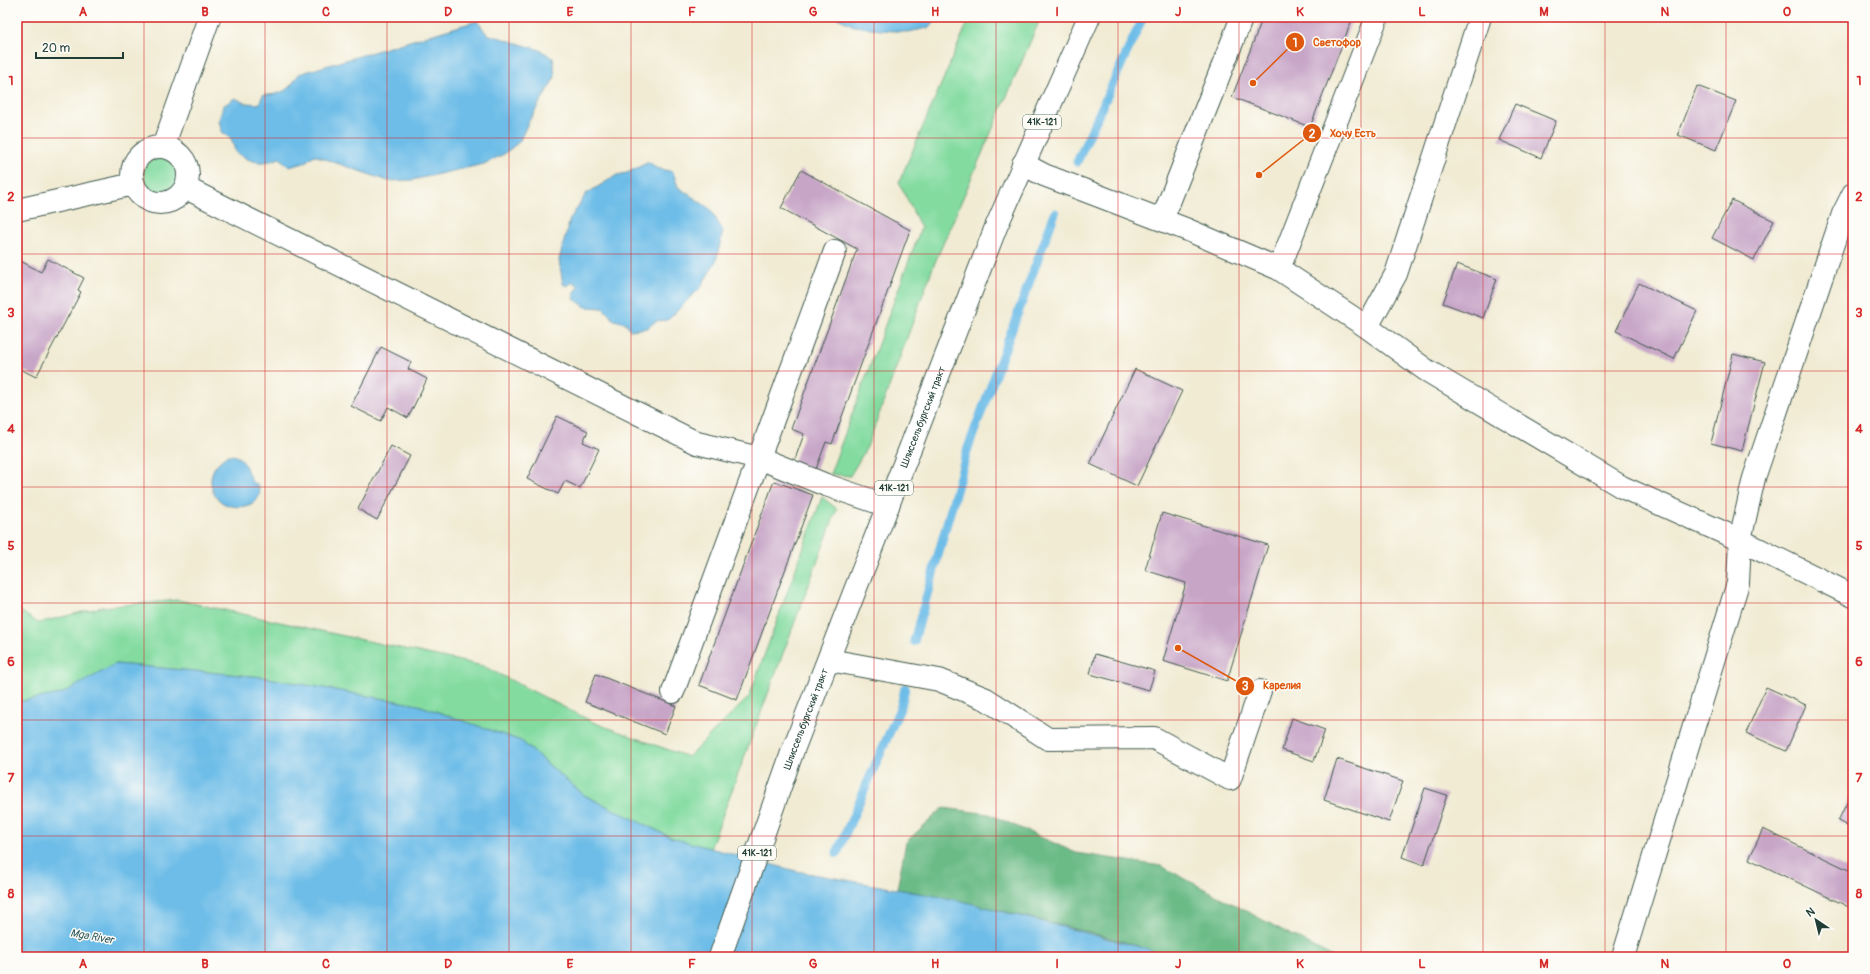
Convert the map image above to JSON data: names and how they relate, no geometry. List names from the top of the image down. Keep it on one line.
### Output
{"streets":{"street":["41К-121","Шлиссельбургский тракт"]},"water":["Mga River"],"places":["Светофор","Хочу Есть","Карелия"],"scale_bar":"20 m","north":"top left","grid":{"columns":["A","B","C","D","E","F","G","H","I","J","K","L","M","N","O"],"rows":["1","2","3","4","5","6","7","8"]}}
